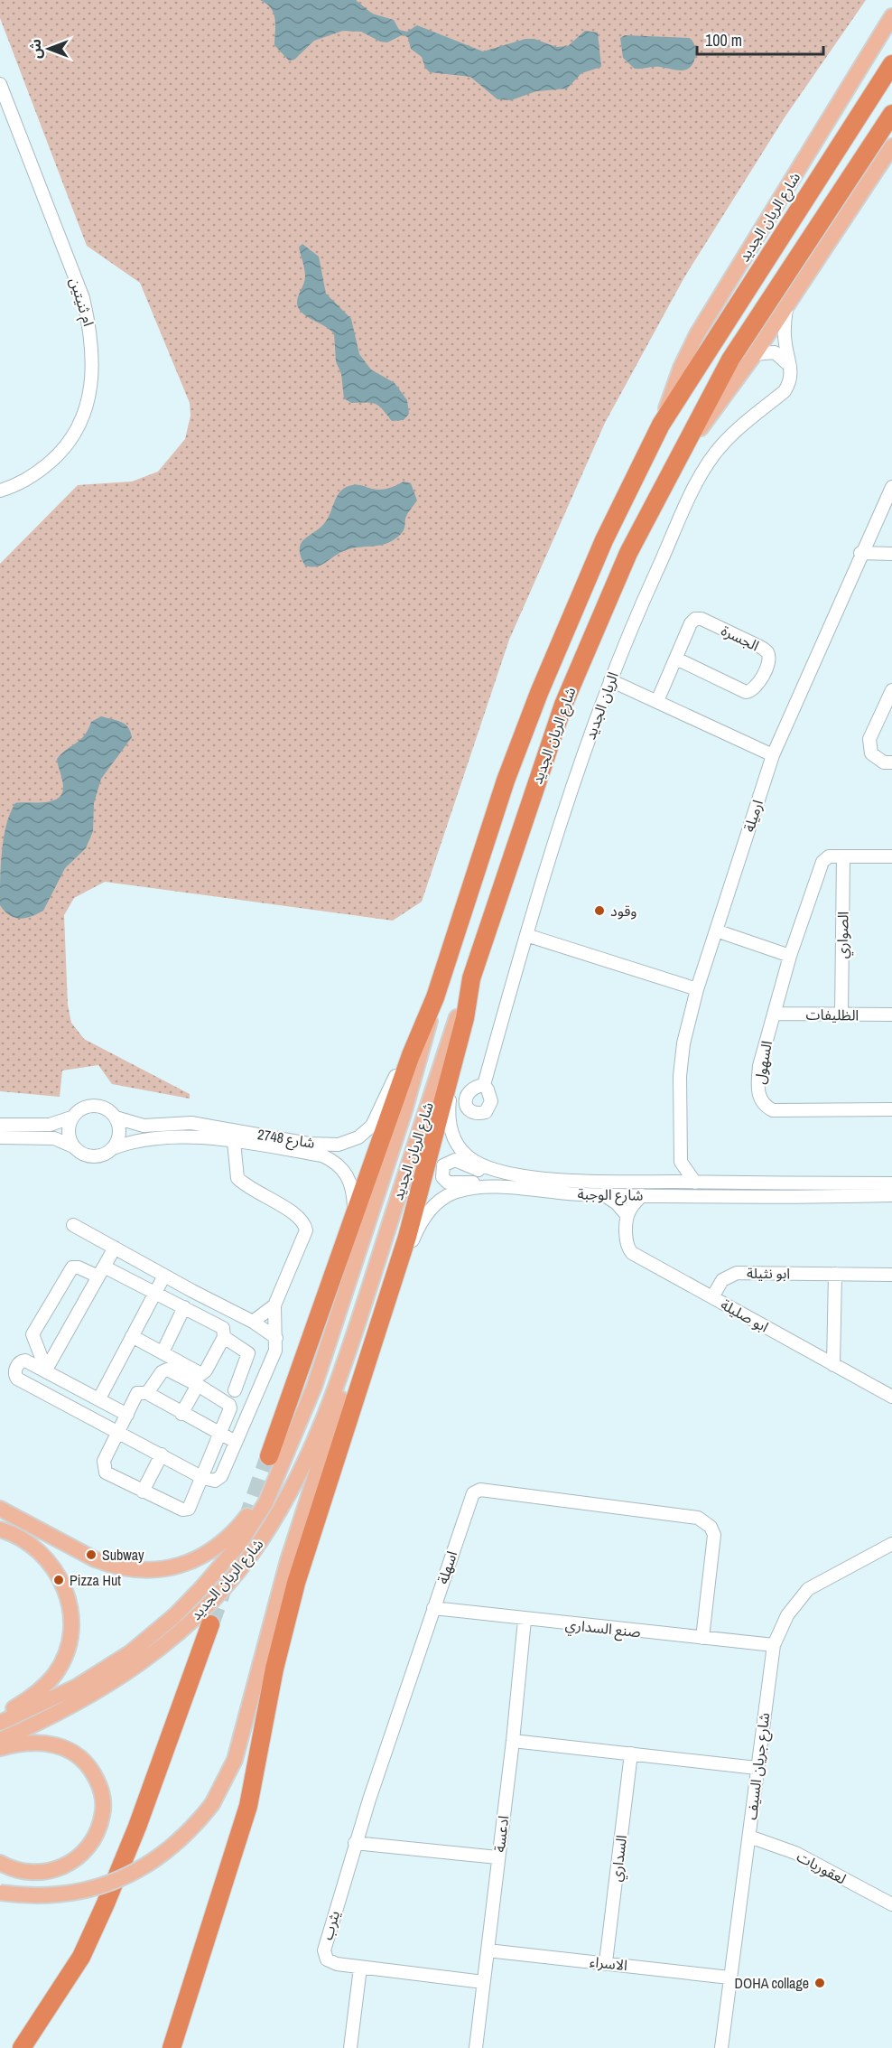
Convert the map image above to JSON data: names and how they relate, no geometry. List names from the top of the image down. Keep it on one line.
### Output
{"streets":{"highway":["شارع الريان الجديد"],"street":["ام ثنيتين","الجسرة","الريان الجديد","ارميلة","الصواري","الظليفات","السهول","شارع 2748","شارع الوجبة","ابو نثيلة","ابو صليلة","اسهلة","صنع السداري","شارع جريان السيف","ادعسة","السداري","لعقوريات","يثرب","الاسراء"]},"crossings":[["الصواري","الظليفات"],["الصواري","السهول"],["الظليفات","السهول"],["ابو نثيلة","ابو صليلة"],["اسهلة","صنع السداري"],["اسهلة","يثرب"],["صنع السداري","شارع جريان السيف"],["صنع السداري","ادعسة"],["شارع جريان السيف","لعقوريات"],["شارع جريان السيف","الاسراء"],["ادعسة","الاسراء"],["السداري","الاسراء"]],"places":["وقود","Subway","Pizza Hut","DOHA collage"],"scale_bar":"100 m","north":"left"}
